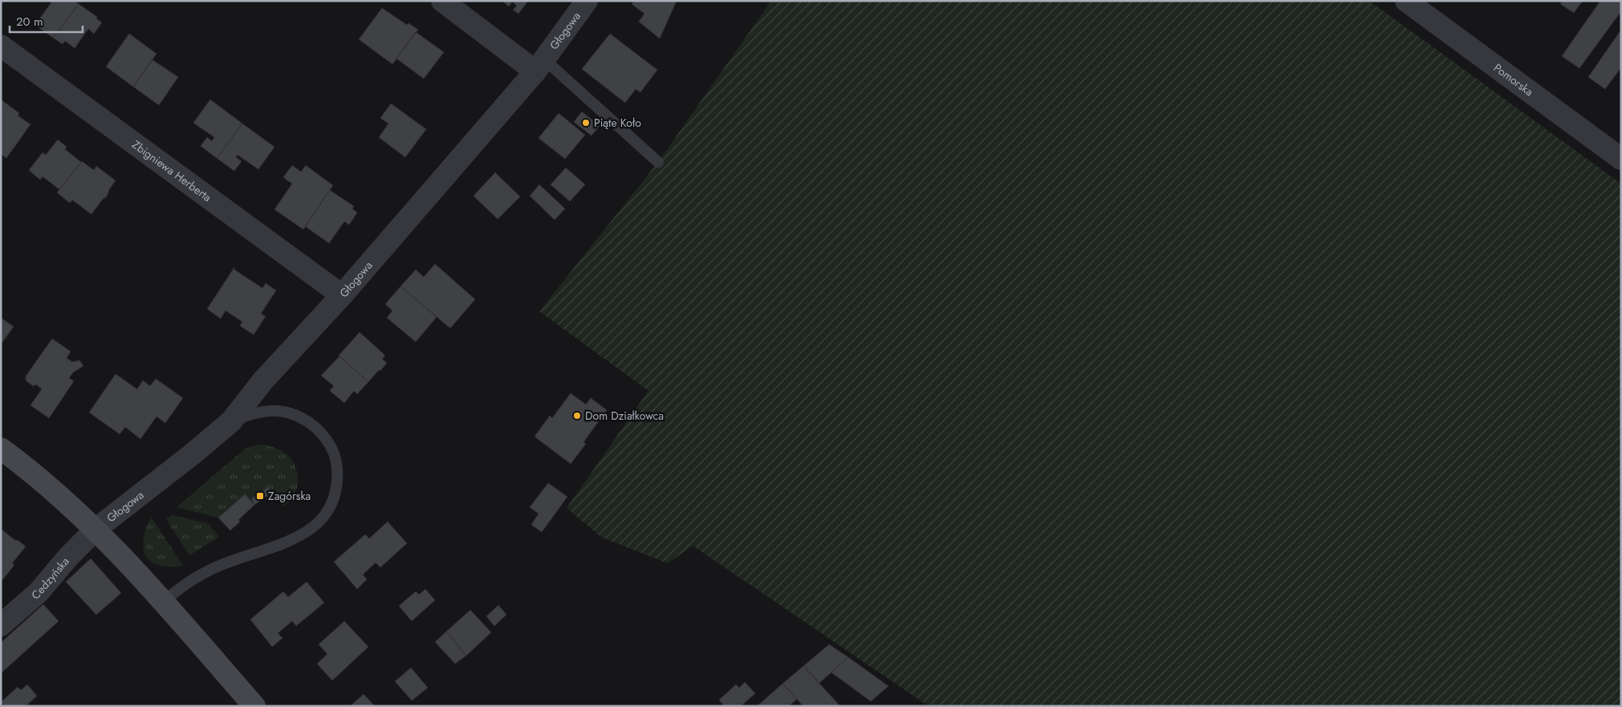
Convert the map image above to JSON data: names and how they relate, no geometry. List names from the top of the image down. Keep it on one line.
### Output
{"streets":{"street":["Głogowa","Pomorska","Zbigniewa Herberta","Cedzyńska"]},"crossings":[["Głogowa","Zbigniewa Herberta"],["Głogowa","Cedzyńska"]],"places":{"other":["Piąte Koło","Dom Działkowca"],"transit":["Zagórska"]},"scale_bar":"20 m"}
